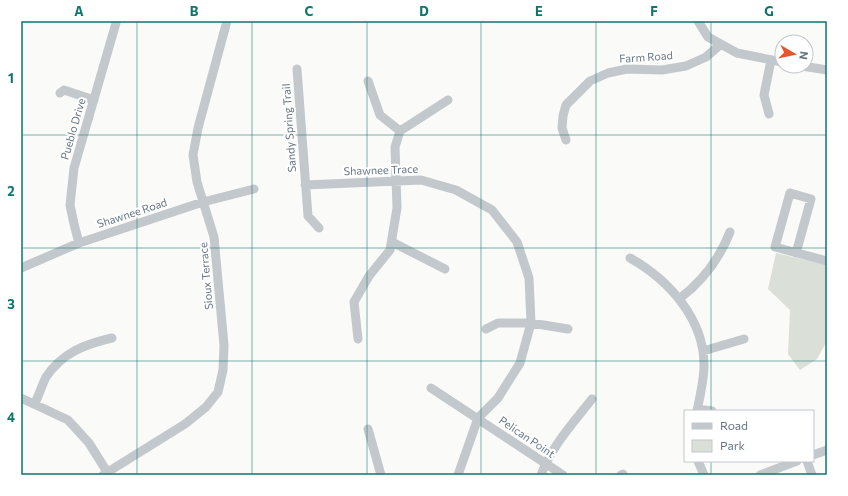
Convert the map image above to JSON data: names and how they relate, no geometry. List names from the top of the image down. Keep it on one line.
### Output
{"streets":{"street":["Farm Road","Sandy Spring Trail","Pueblo Drive","Shawnee Trace","Shawnee Road","Sioux Terrace","Pelican Point"]},"crossings":[["Sandy Spring Trail","Shawnee Trace"],["Pueblo Drive","Shawnee Road"],["Shawnee Trace","Pelican Point"],["Shawnee Road","Sioux Terrace"]],"legend":["Road","Park"],"north":"right","grid":{"columns":["A","B","C","D","E","F","G"],"rows":["1","2","3","4"]}}
